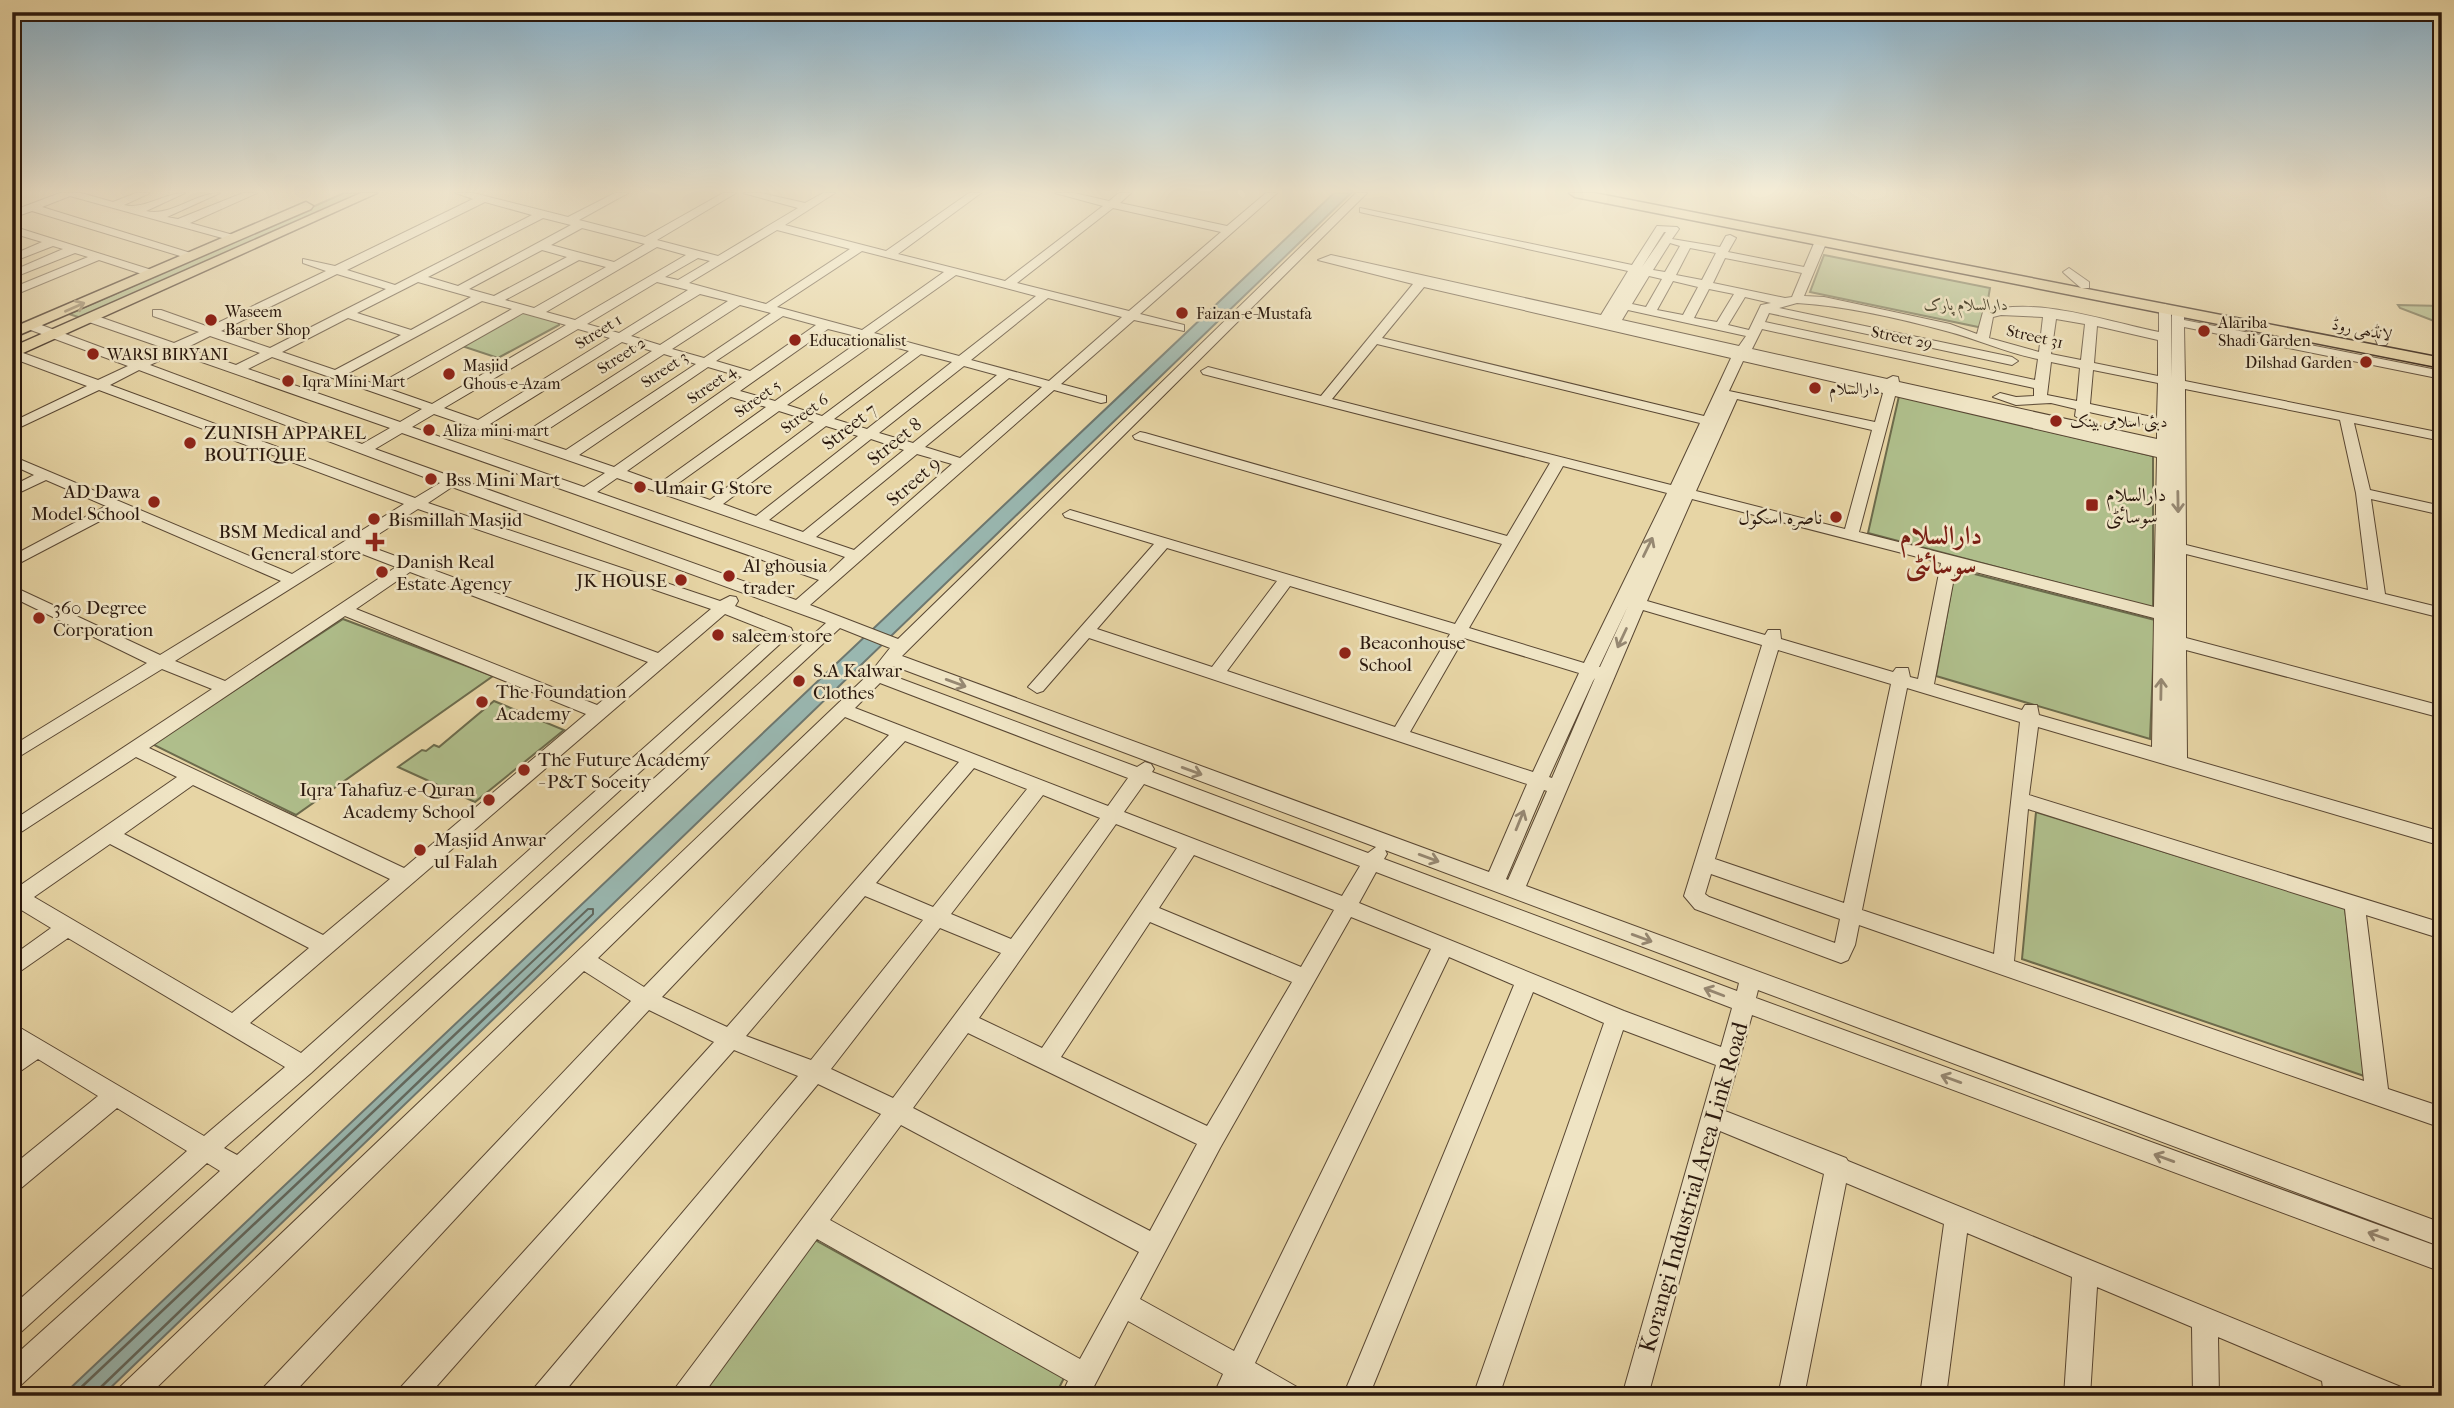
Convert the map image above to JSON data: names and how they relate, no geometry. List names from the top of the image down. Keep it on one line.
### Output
{"streets":{"main road":["لانڈھی روڈ"],"street":["Street 1","Street 31","Street 29","Street 2","Street 3","Street 4","Street 5","Street 6","Street 7","Street 8","Street 9","Korangi Industrial Area Link Road"]},"districts":["دارالسلام سوسائٹی"],"parks":["دارالسلام پارک"],"places":{"other":["Faizan-e-Mustafa","Waseem Barber Shop","Alariba Shadi Garden","Educationalist","WARSI BIRYANI","Dilshad Garden","Masjid Ghous-e-Azam","Iqra Mini Mart","دارالسلام","دبئی اسلامی بینک","Aliza mini mart","ZUNISH APPAREL BOUTIQUE","Bss Mini Mart","Umair G Store","AD Dawa Model School","ناصرہ اسکول","Bismillah Masjid","Danish Real Estate Agency","Al ghousia trader","JK HOUSE","360 Degree Corporation","saleem store","Beaconhouse School","S.A Kalwar Clothes","The Foundation Academy","The Future Academy - P&T Soceity","Iqra Tahafuz-e-Quran Academy School","Masjid Anwar ul Falah"],"transit":["دارالسلام سوسائٹی"],"health":["BSM Medical and General store"]}}
